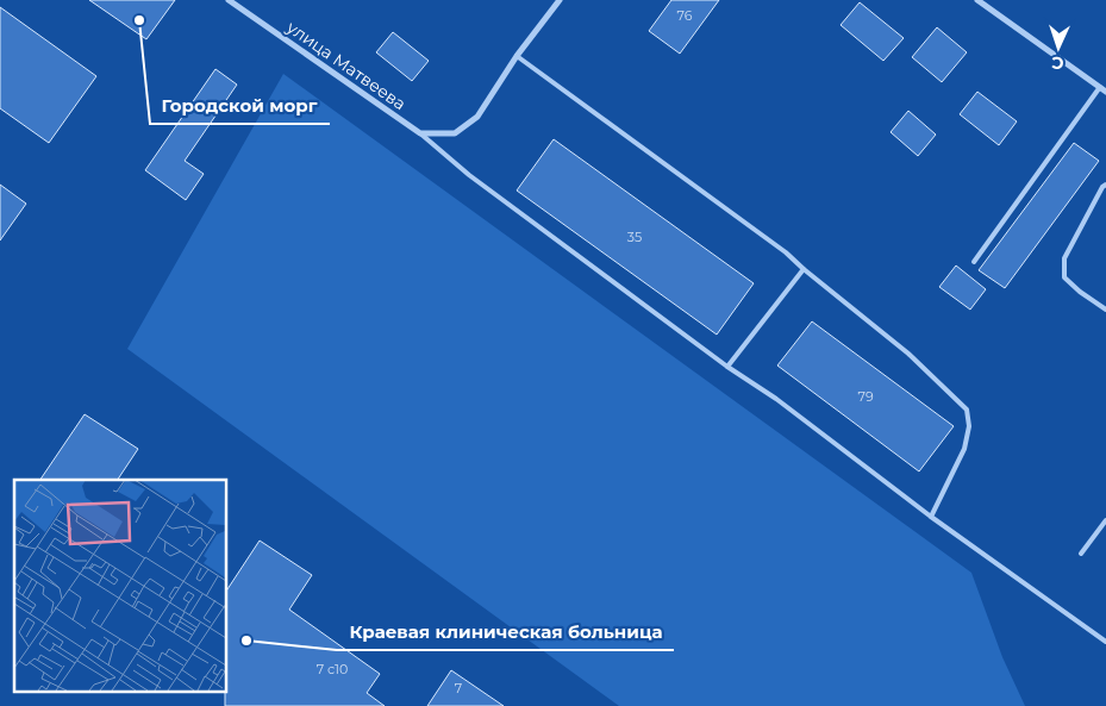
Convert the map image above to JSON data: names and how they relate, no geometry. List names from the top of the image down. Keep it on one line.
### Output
{"streets":{"street":["улица Матвеева"]},"places":["Городской морг","Краевая клиническая больница"],"house_numbers":["76","35","79","7 с10","7"],"north":"bottom"}
